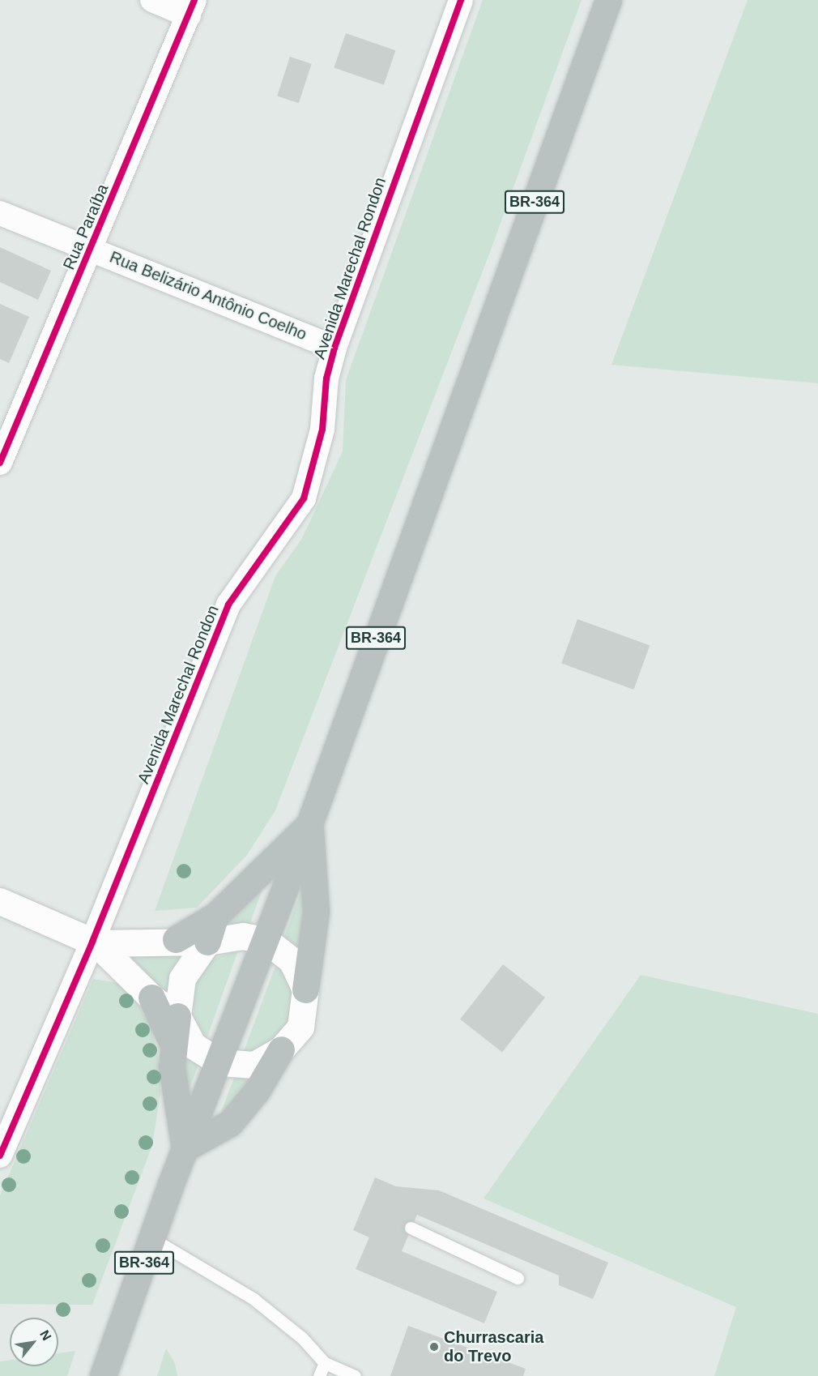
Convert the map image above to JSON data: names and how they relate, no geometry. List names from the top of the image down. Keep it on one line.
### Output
{"streets":{"highway":["BR-364"],"street":["Rua Paraíba","Avenida Marechal Rondon","Rua Belizário Antônio Coelho"]},"crossings":[["Rua Paraíba","Rua Belizário Antônio Coelho"],["Avenida Marechal Rondon","Rua Belizário Antônio Coelho"]],"places":["Churrascaria do Trevo"],"north":"top right"}
